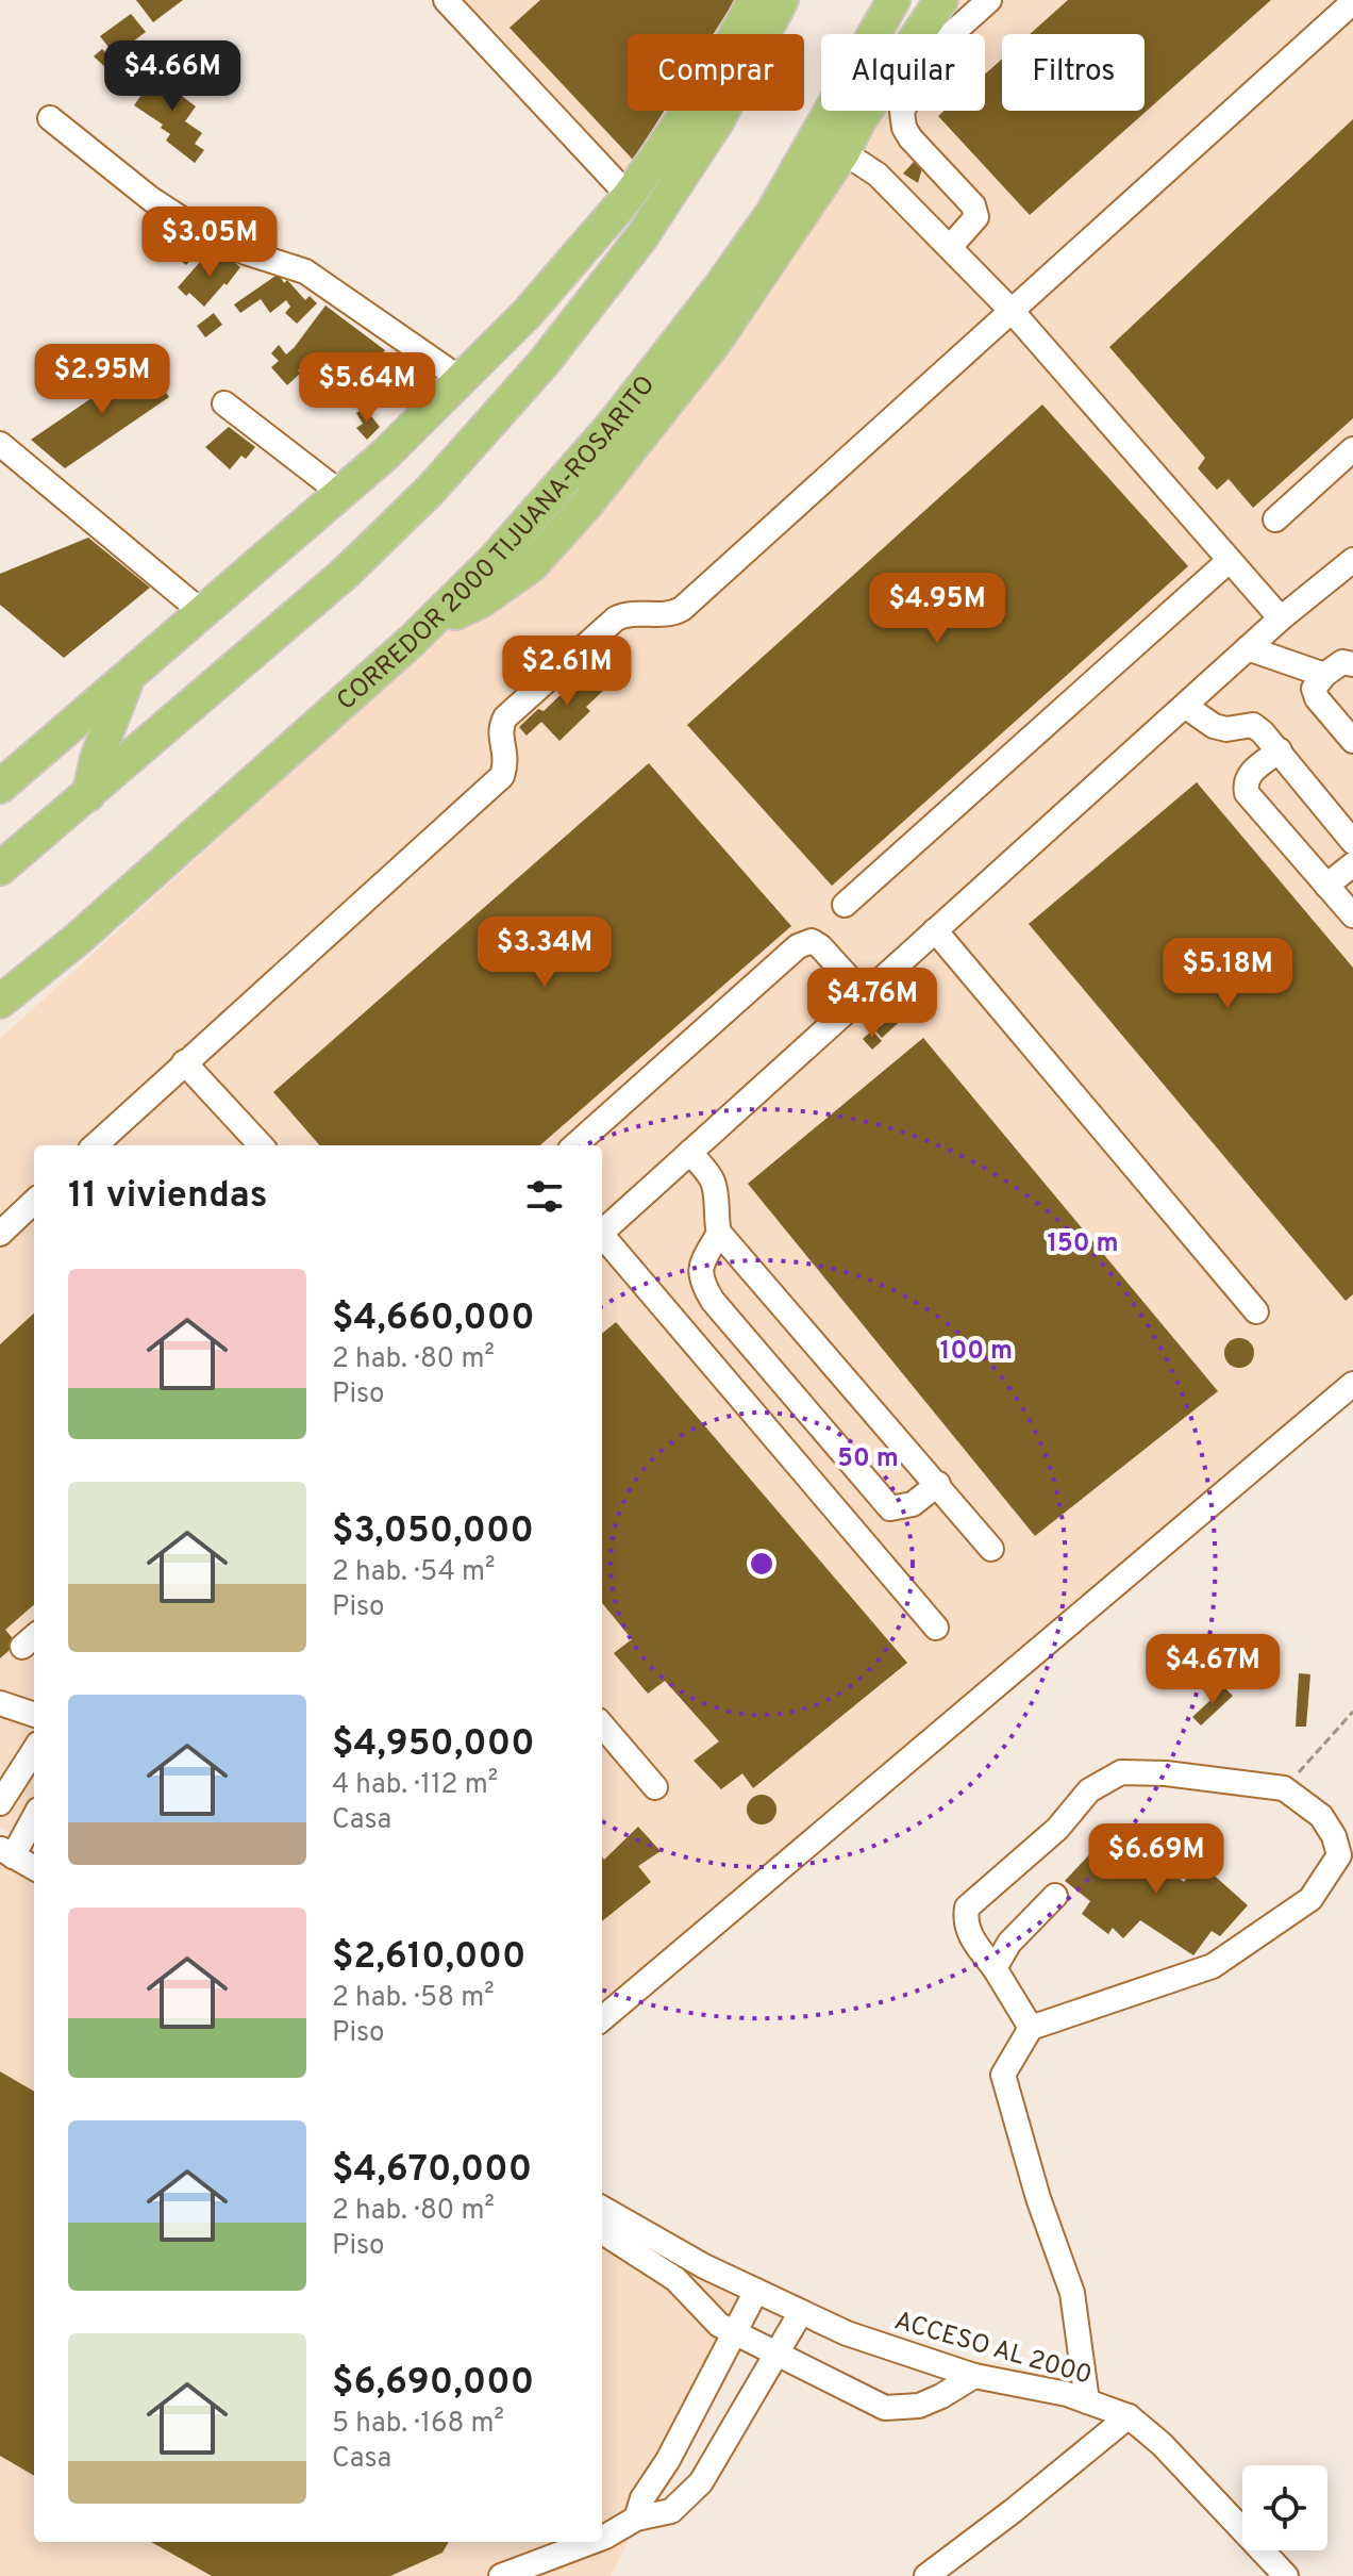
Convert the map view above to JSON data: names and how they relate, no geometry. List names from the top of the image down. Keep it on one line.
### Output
{"streets":{"highway":["CORREDOR 2000 TIJUANA-ROSARITO"],"street":["ACCESO AL 2000"]},"page":{"chip":["Comprar","Alquilar","Filtros"],"price":["$4.66M","$3.05M","$2.95M","$5.64M","$4.95M","$2.61M","$3.34M","$5.18M","$4.76M","$4.67M","$6.69M"],"heading":"11 viviendas","list":[{"name":"$4,660,000","note":"2 hab. · 80 m² · Piso"},{"name":"$3,050,000","note":"2 hab. · 54 m² · Piso"},{"name":"$4,950,000","note":"4 hab. · 112 m² · Casa"},{"name":"$2,610,000","note":"2 hab. · 58 m² · Piso"},{"name":"$4,670,000","note":"2 hab. · 80 m² · Piso"},{"name":"$6,690,000","note":"5 hab. · 168 m² · Casa"}]},"rings":["150 m","100 m","50 m"]}
